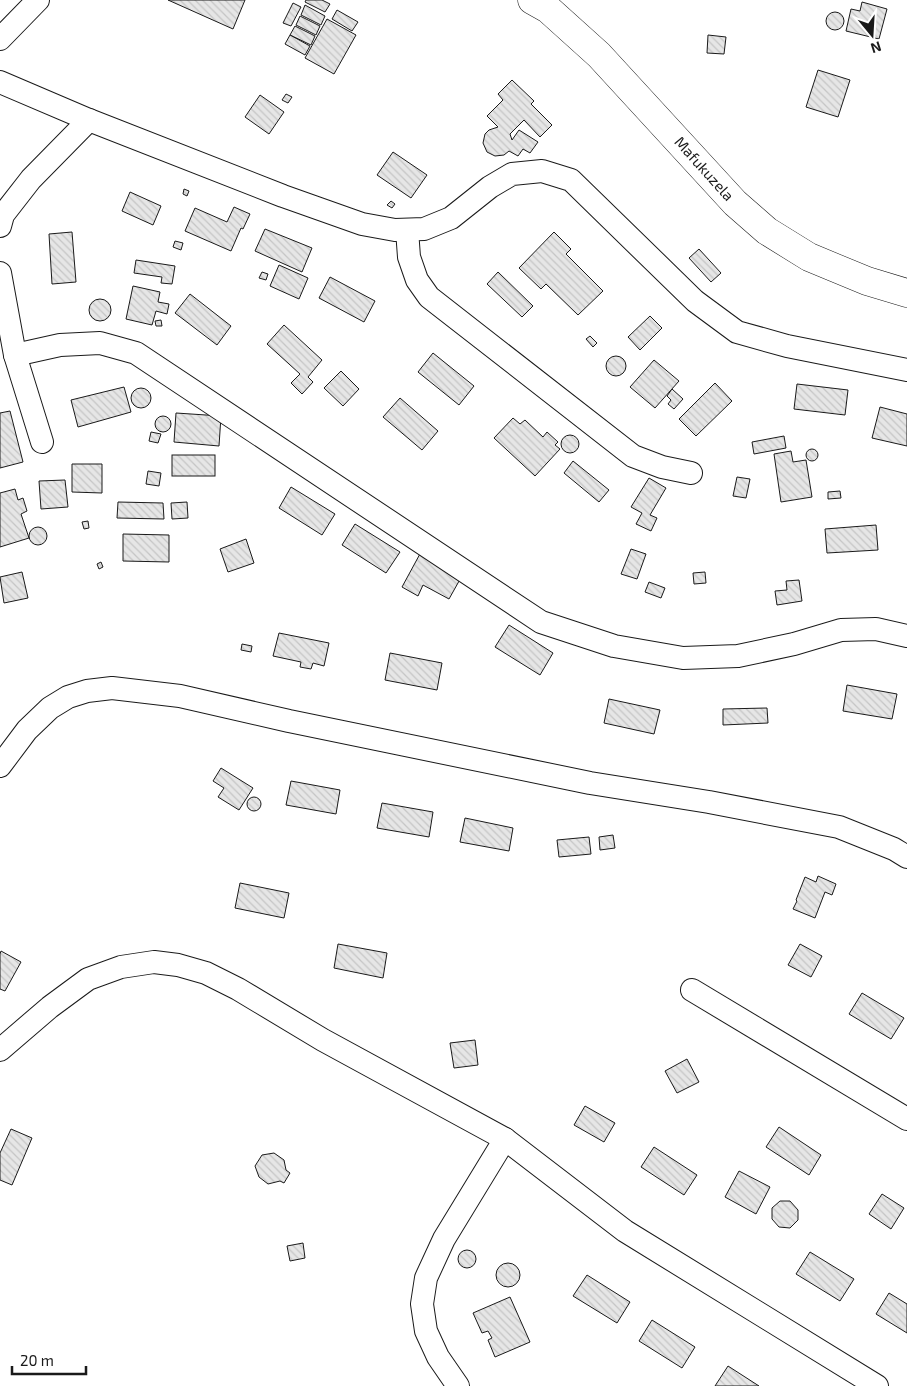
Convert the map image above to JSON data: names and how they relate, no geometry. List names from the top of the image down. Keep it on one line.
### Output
{"streets":{"main road":["Mafukuzela"]},"scale_bar":"20 m","north":"bottom"}
